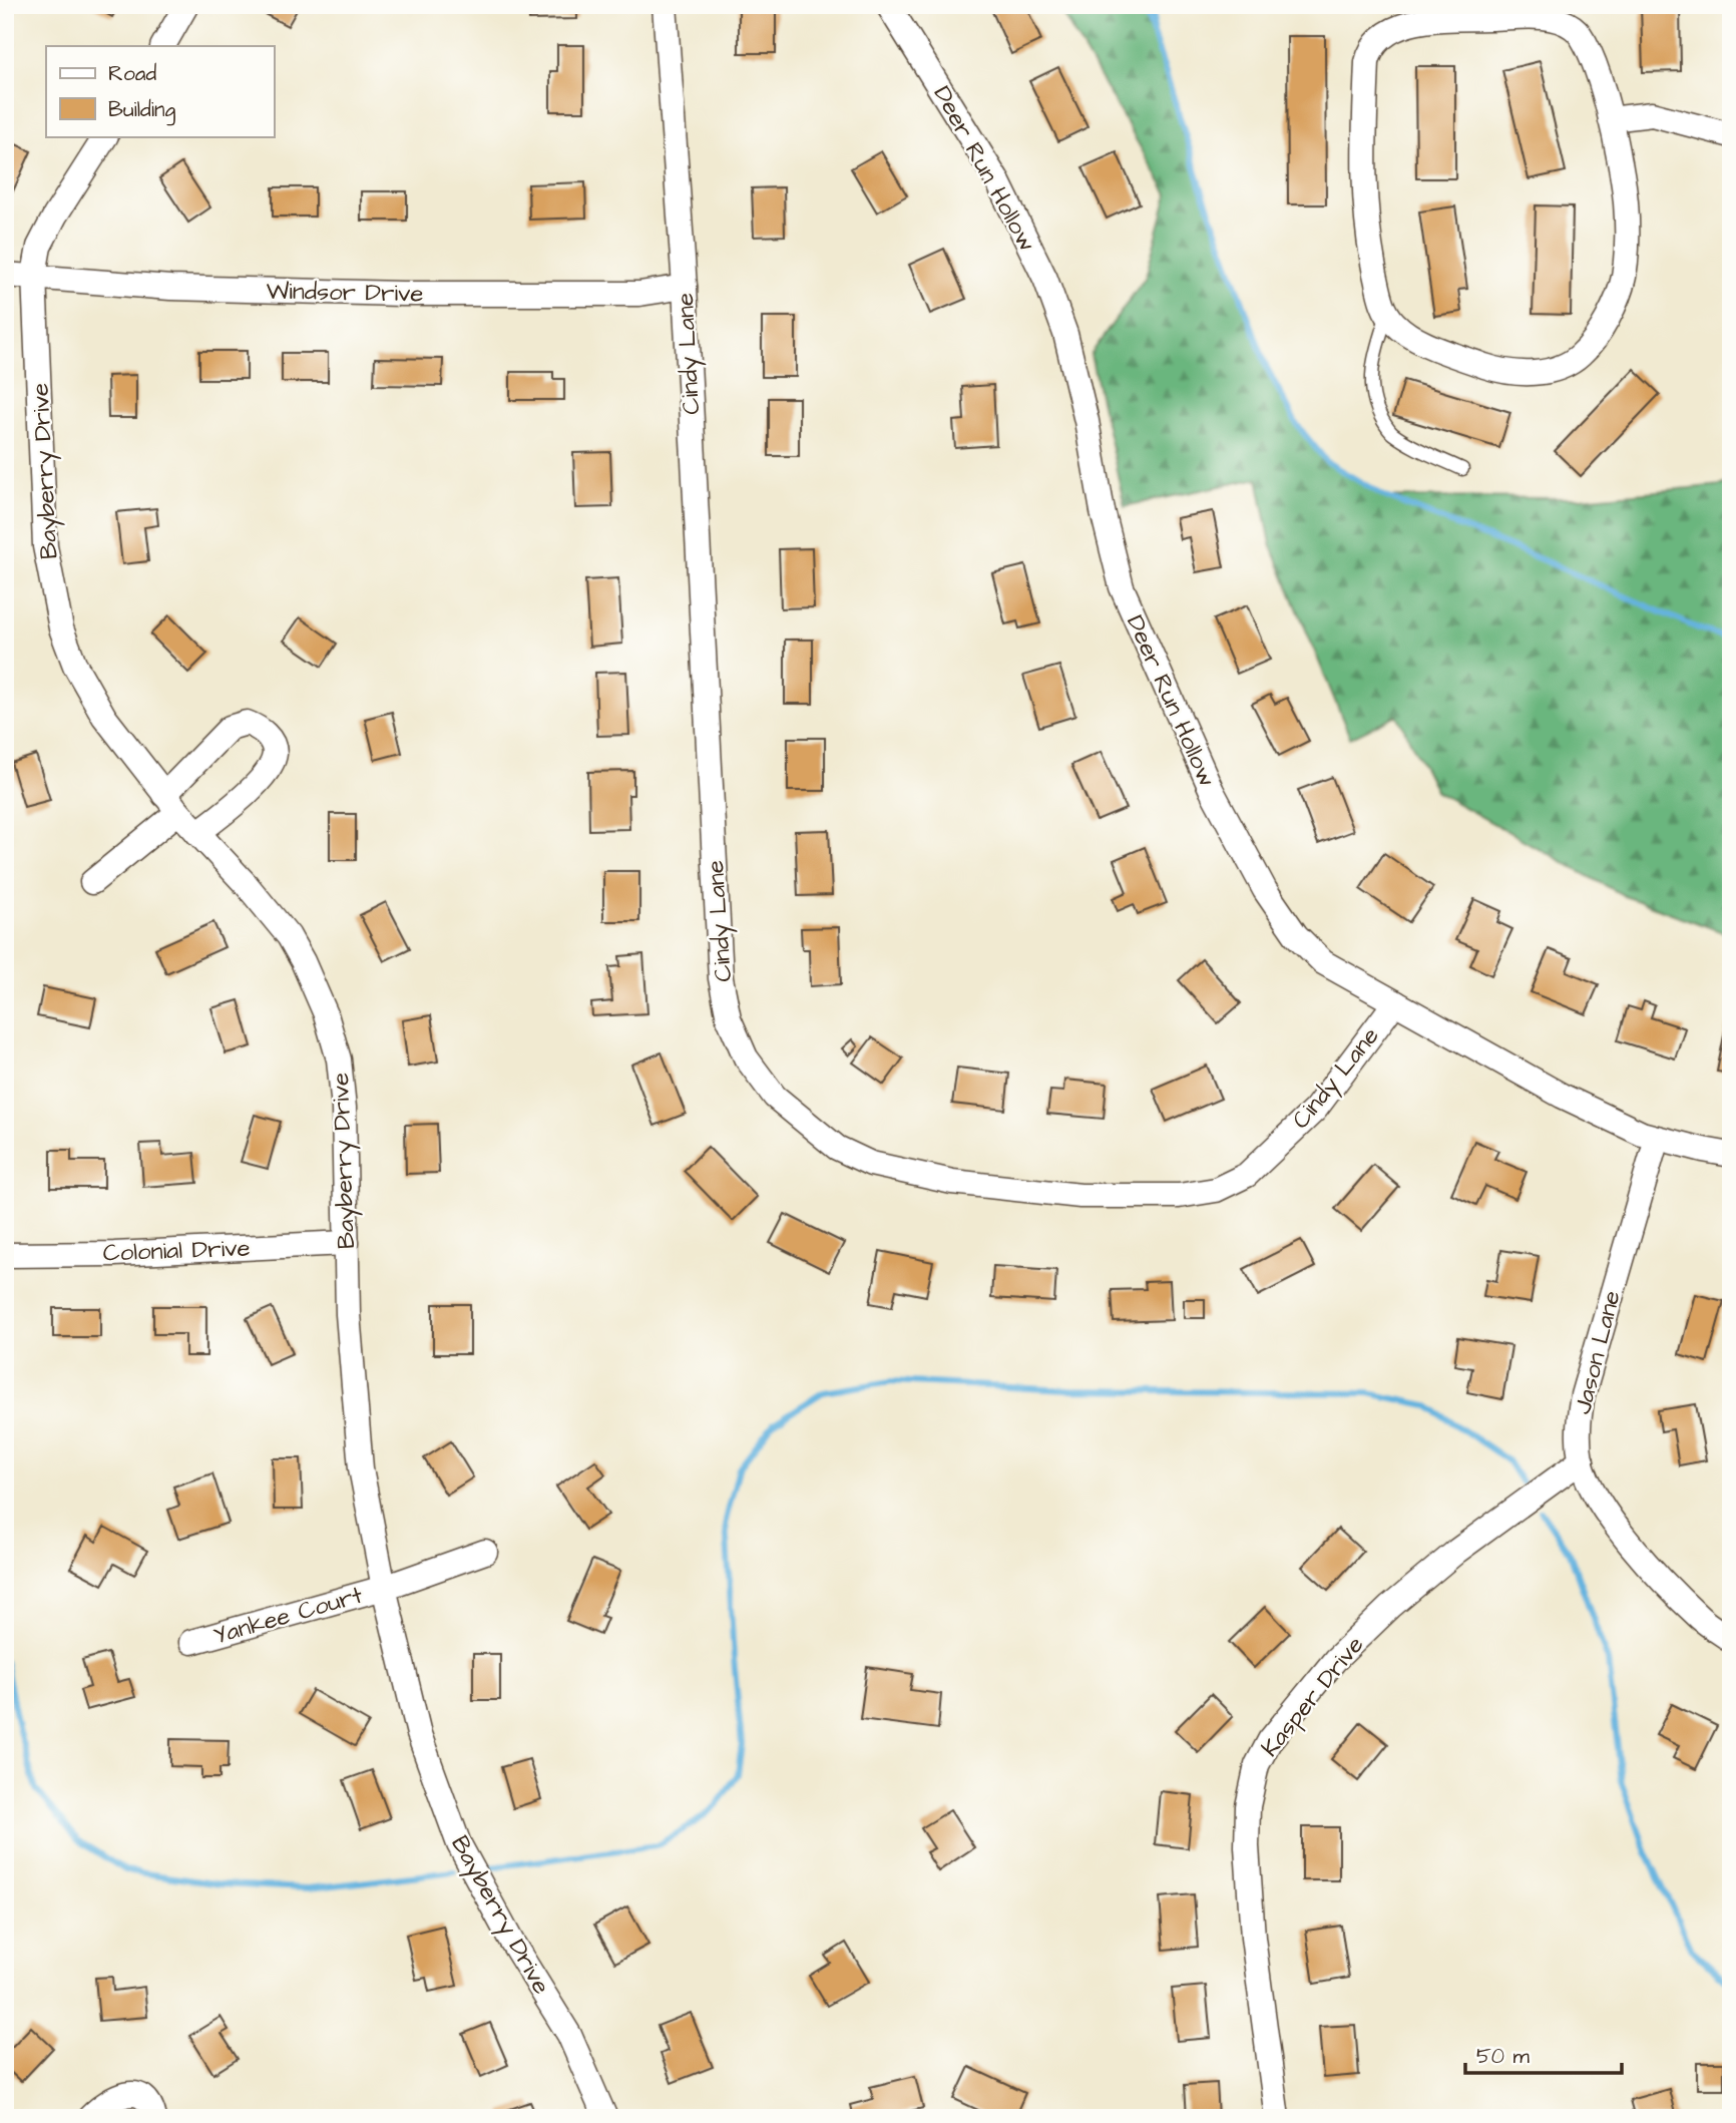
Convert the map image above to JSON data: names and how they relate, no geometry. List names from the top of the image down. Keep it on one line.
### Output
{"streets":{"street":["Deer Run Hollow","Windsor Drive","Cindy Lane","Bayberry Drive","Colonial Drive","Jason Lane","Yankee Court","Kasper Drive"]},"crossings":[["Deer Run Hollow","Cindy Lane"],["Deer Run Hollow","Jason Lane"],["Windsor Drive","Cindy Lane"],["Windsor Drive","Bayberry Drive"],["Bayberry Drive","Colonial Drive"],["Bayberry Drive","Yankee Court"],["Jason Lane","Kasper Drive"]],"legend":["Road","Building"],"scale_bar":"50 m"}
